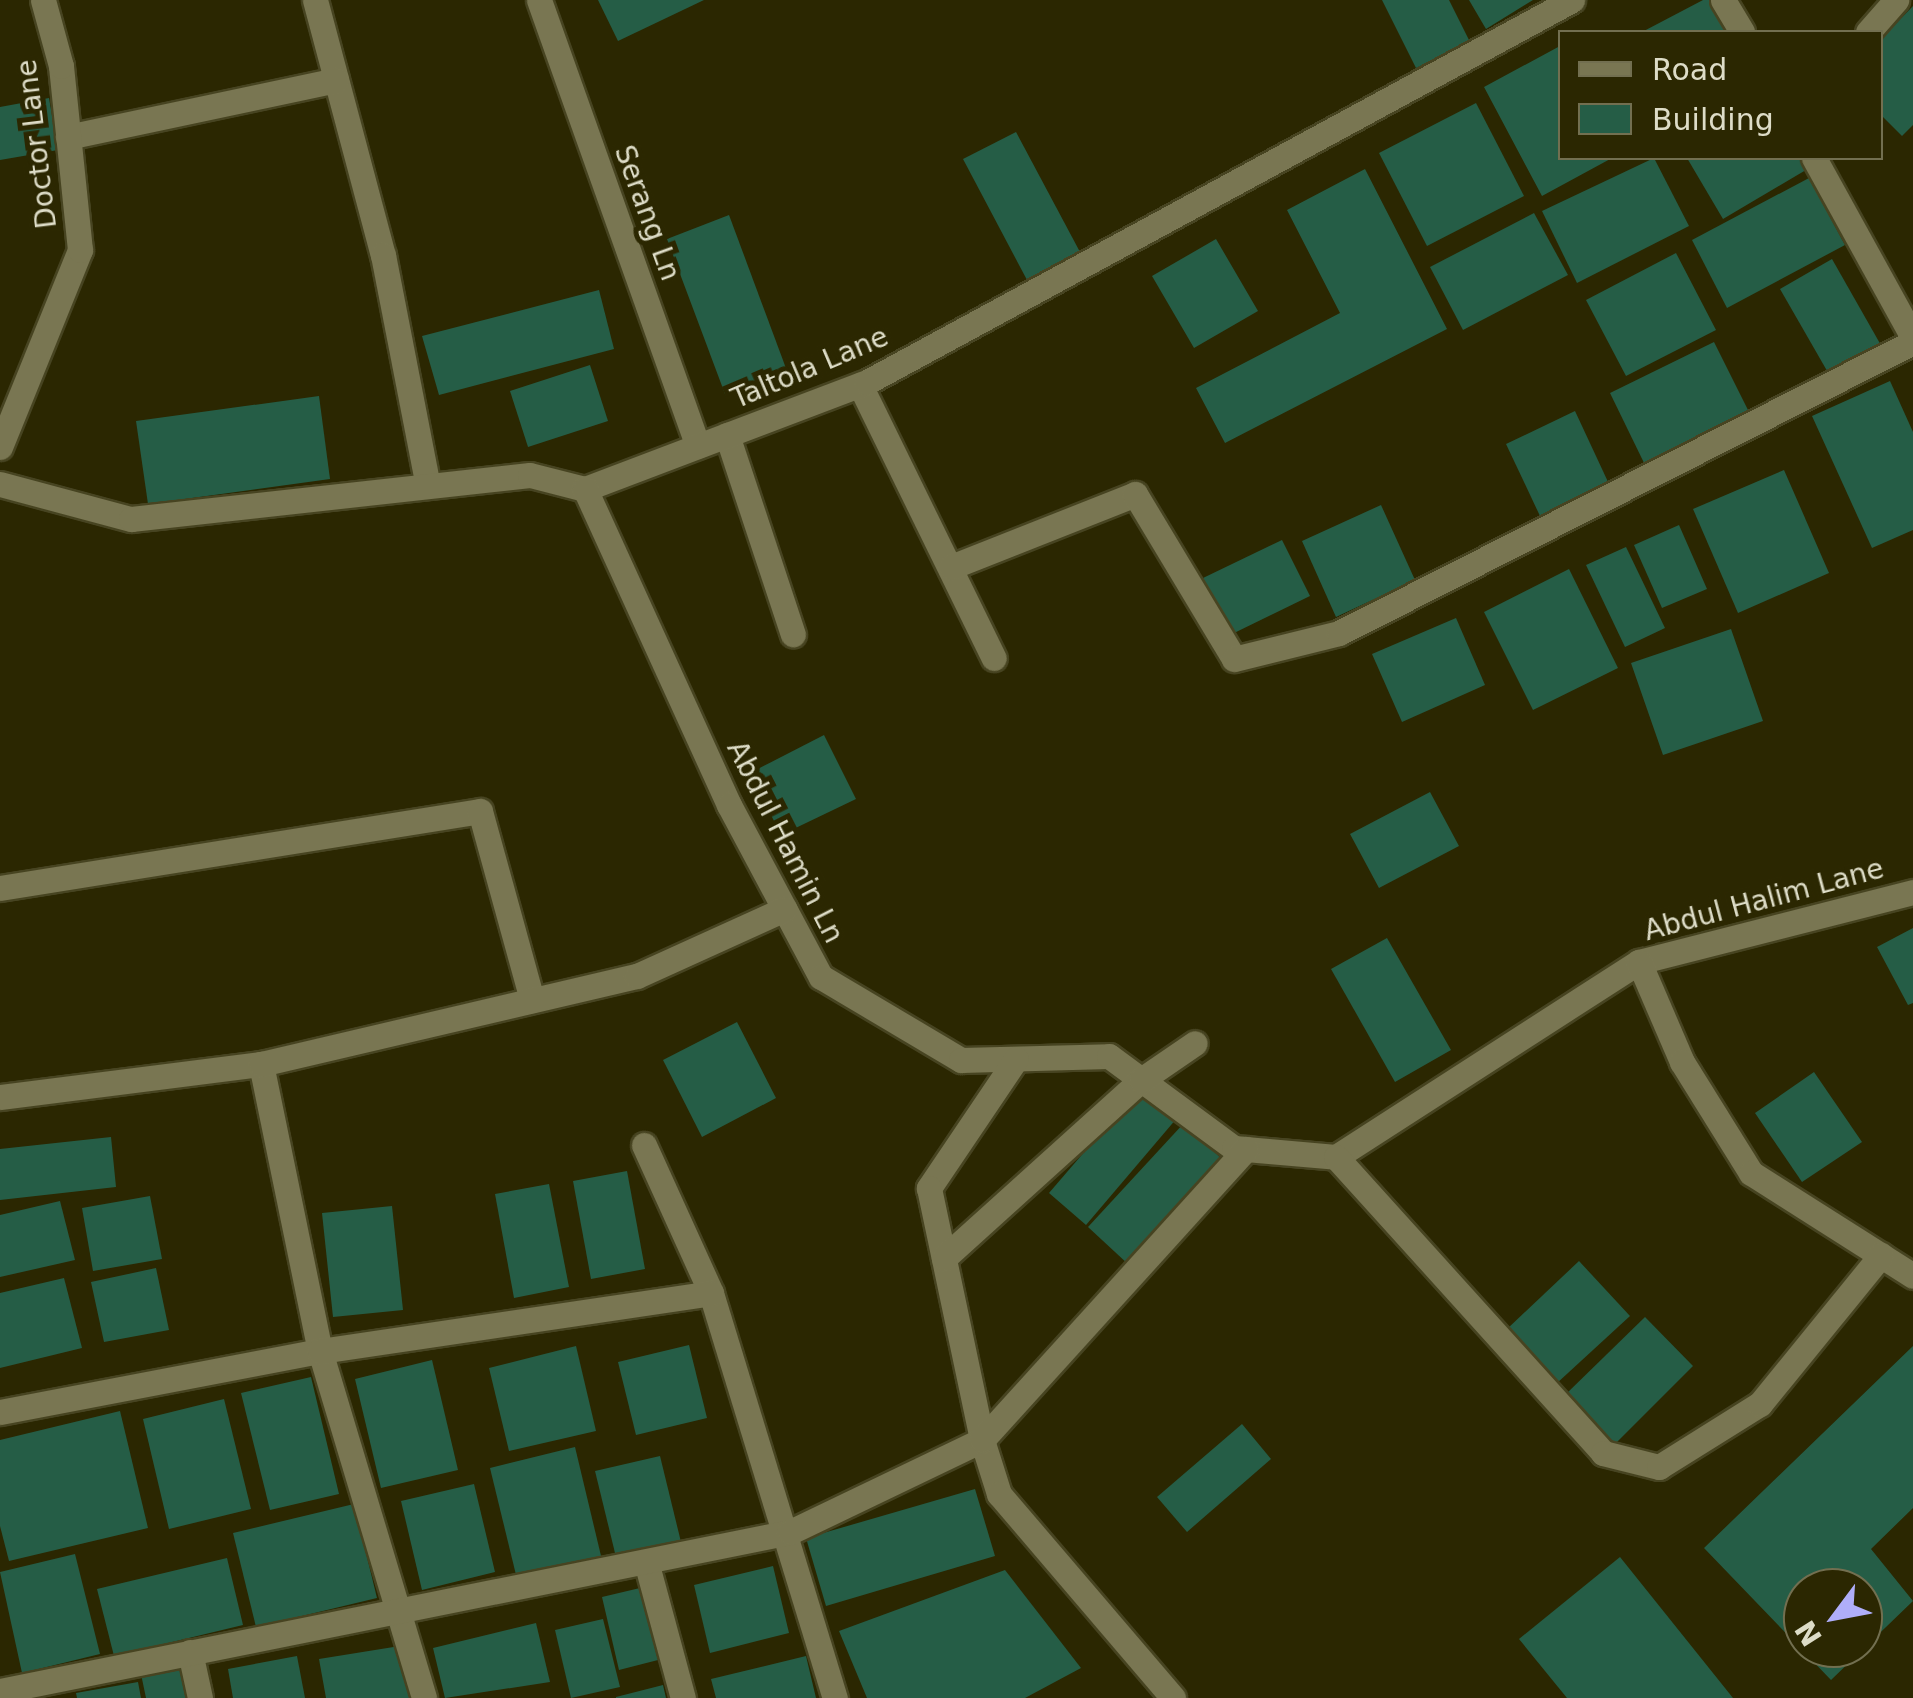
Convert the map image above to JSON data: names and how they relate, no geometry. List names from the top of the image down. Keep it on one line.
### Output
{"streets":{"street":["Doctor Lane","Serang Ln","Taltola Lane","Abdul Hamin Ln","Abdul Halim Lane"]},"crossings":[["Serang Ln","Taltola Lane"],["Taltola Lane","Abdul Hamin Ln"]],"legend":["Road","Building"],"north":"bottom left"}
